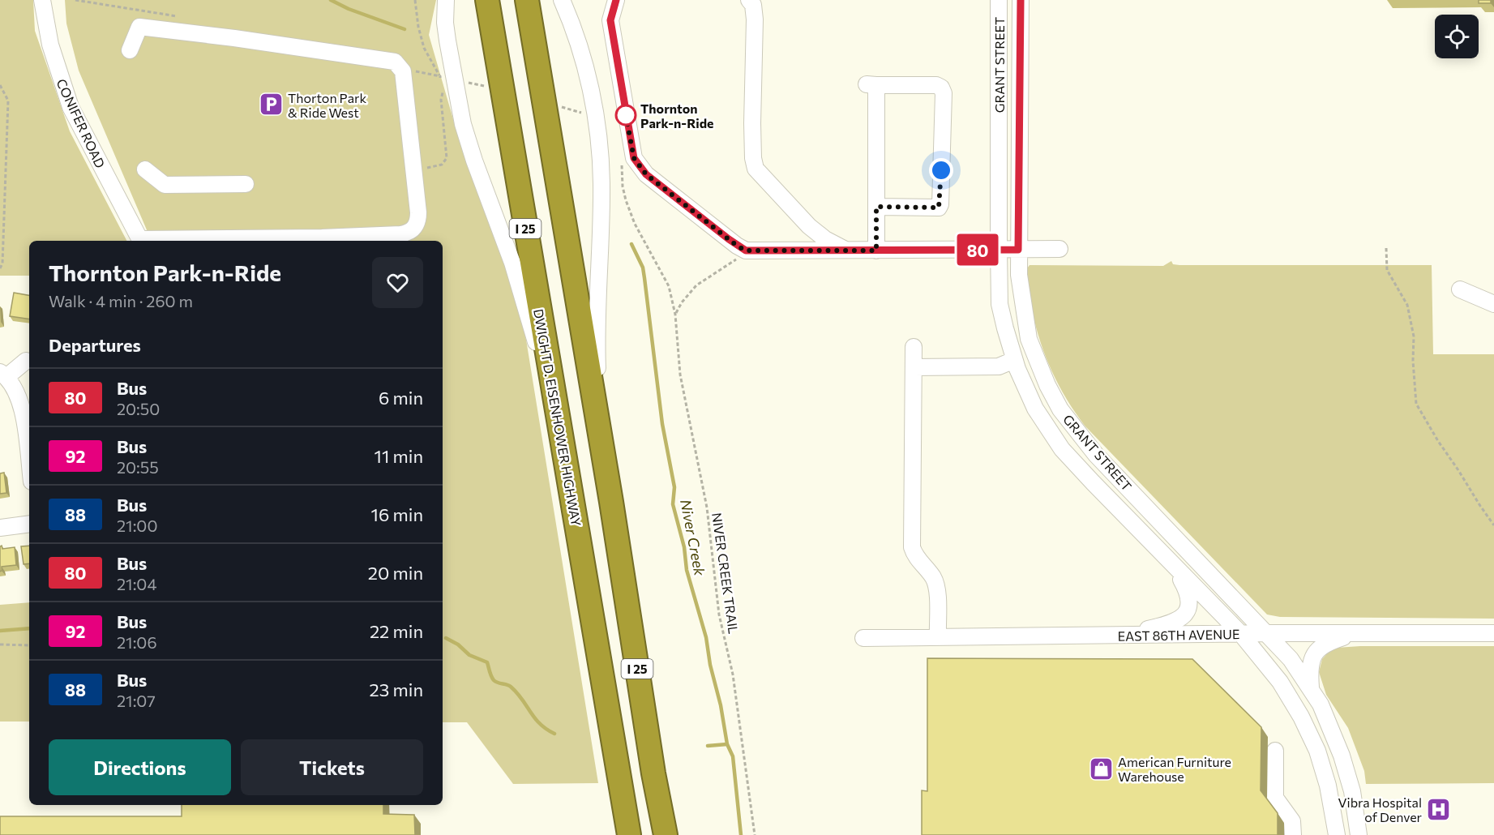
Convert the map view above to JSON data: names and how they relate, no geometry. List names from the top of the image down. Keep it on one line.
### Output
{"streets":{"highway":["I 25","DWIGHT D. EISENHOWER HIGHWAY"],"street":["GRANT STREET","CONIFER ROAD","EAST 86TH AVENUE"],"path":["NIVER CREEK TRAIL"]},"crossings":[["GRANT STREET","EAST 86TH AVENUE"]],"water":["Niver Creek"],"places":{"parking":["Thorton Park & Ride West"],"other":["Thornton Park-n-Ride"],"shop":["American Furniture Warehouse"],"hospital":["Vibra Hospital of Denver"]},"lines":["bus line 80"],"page":{"on_map":"80","heading":[["Thornton Park-n-Ride","Walk · 4 min · 260 m"],"Departures"],"list":[{"mark":"80","name":"Bus","note":"20:50","value":"6 min"},{"mark":"92","name":"Bus","note":"20:55","value":"11 min"},{"mark":"88","name":"Bus","note":"21:00","value":"16 min"},{"mark":"80","name":"Bus","note":"21:04","value":"20 min"},{"mark":"92","name":"Bus","note":"21:06","value":"22 min"},{"mark":"88","name":"Bus","note":"21:07","value":"23 min"}],"buttons":["Directions","Tickets"]}}
